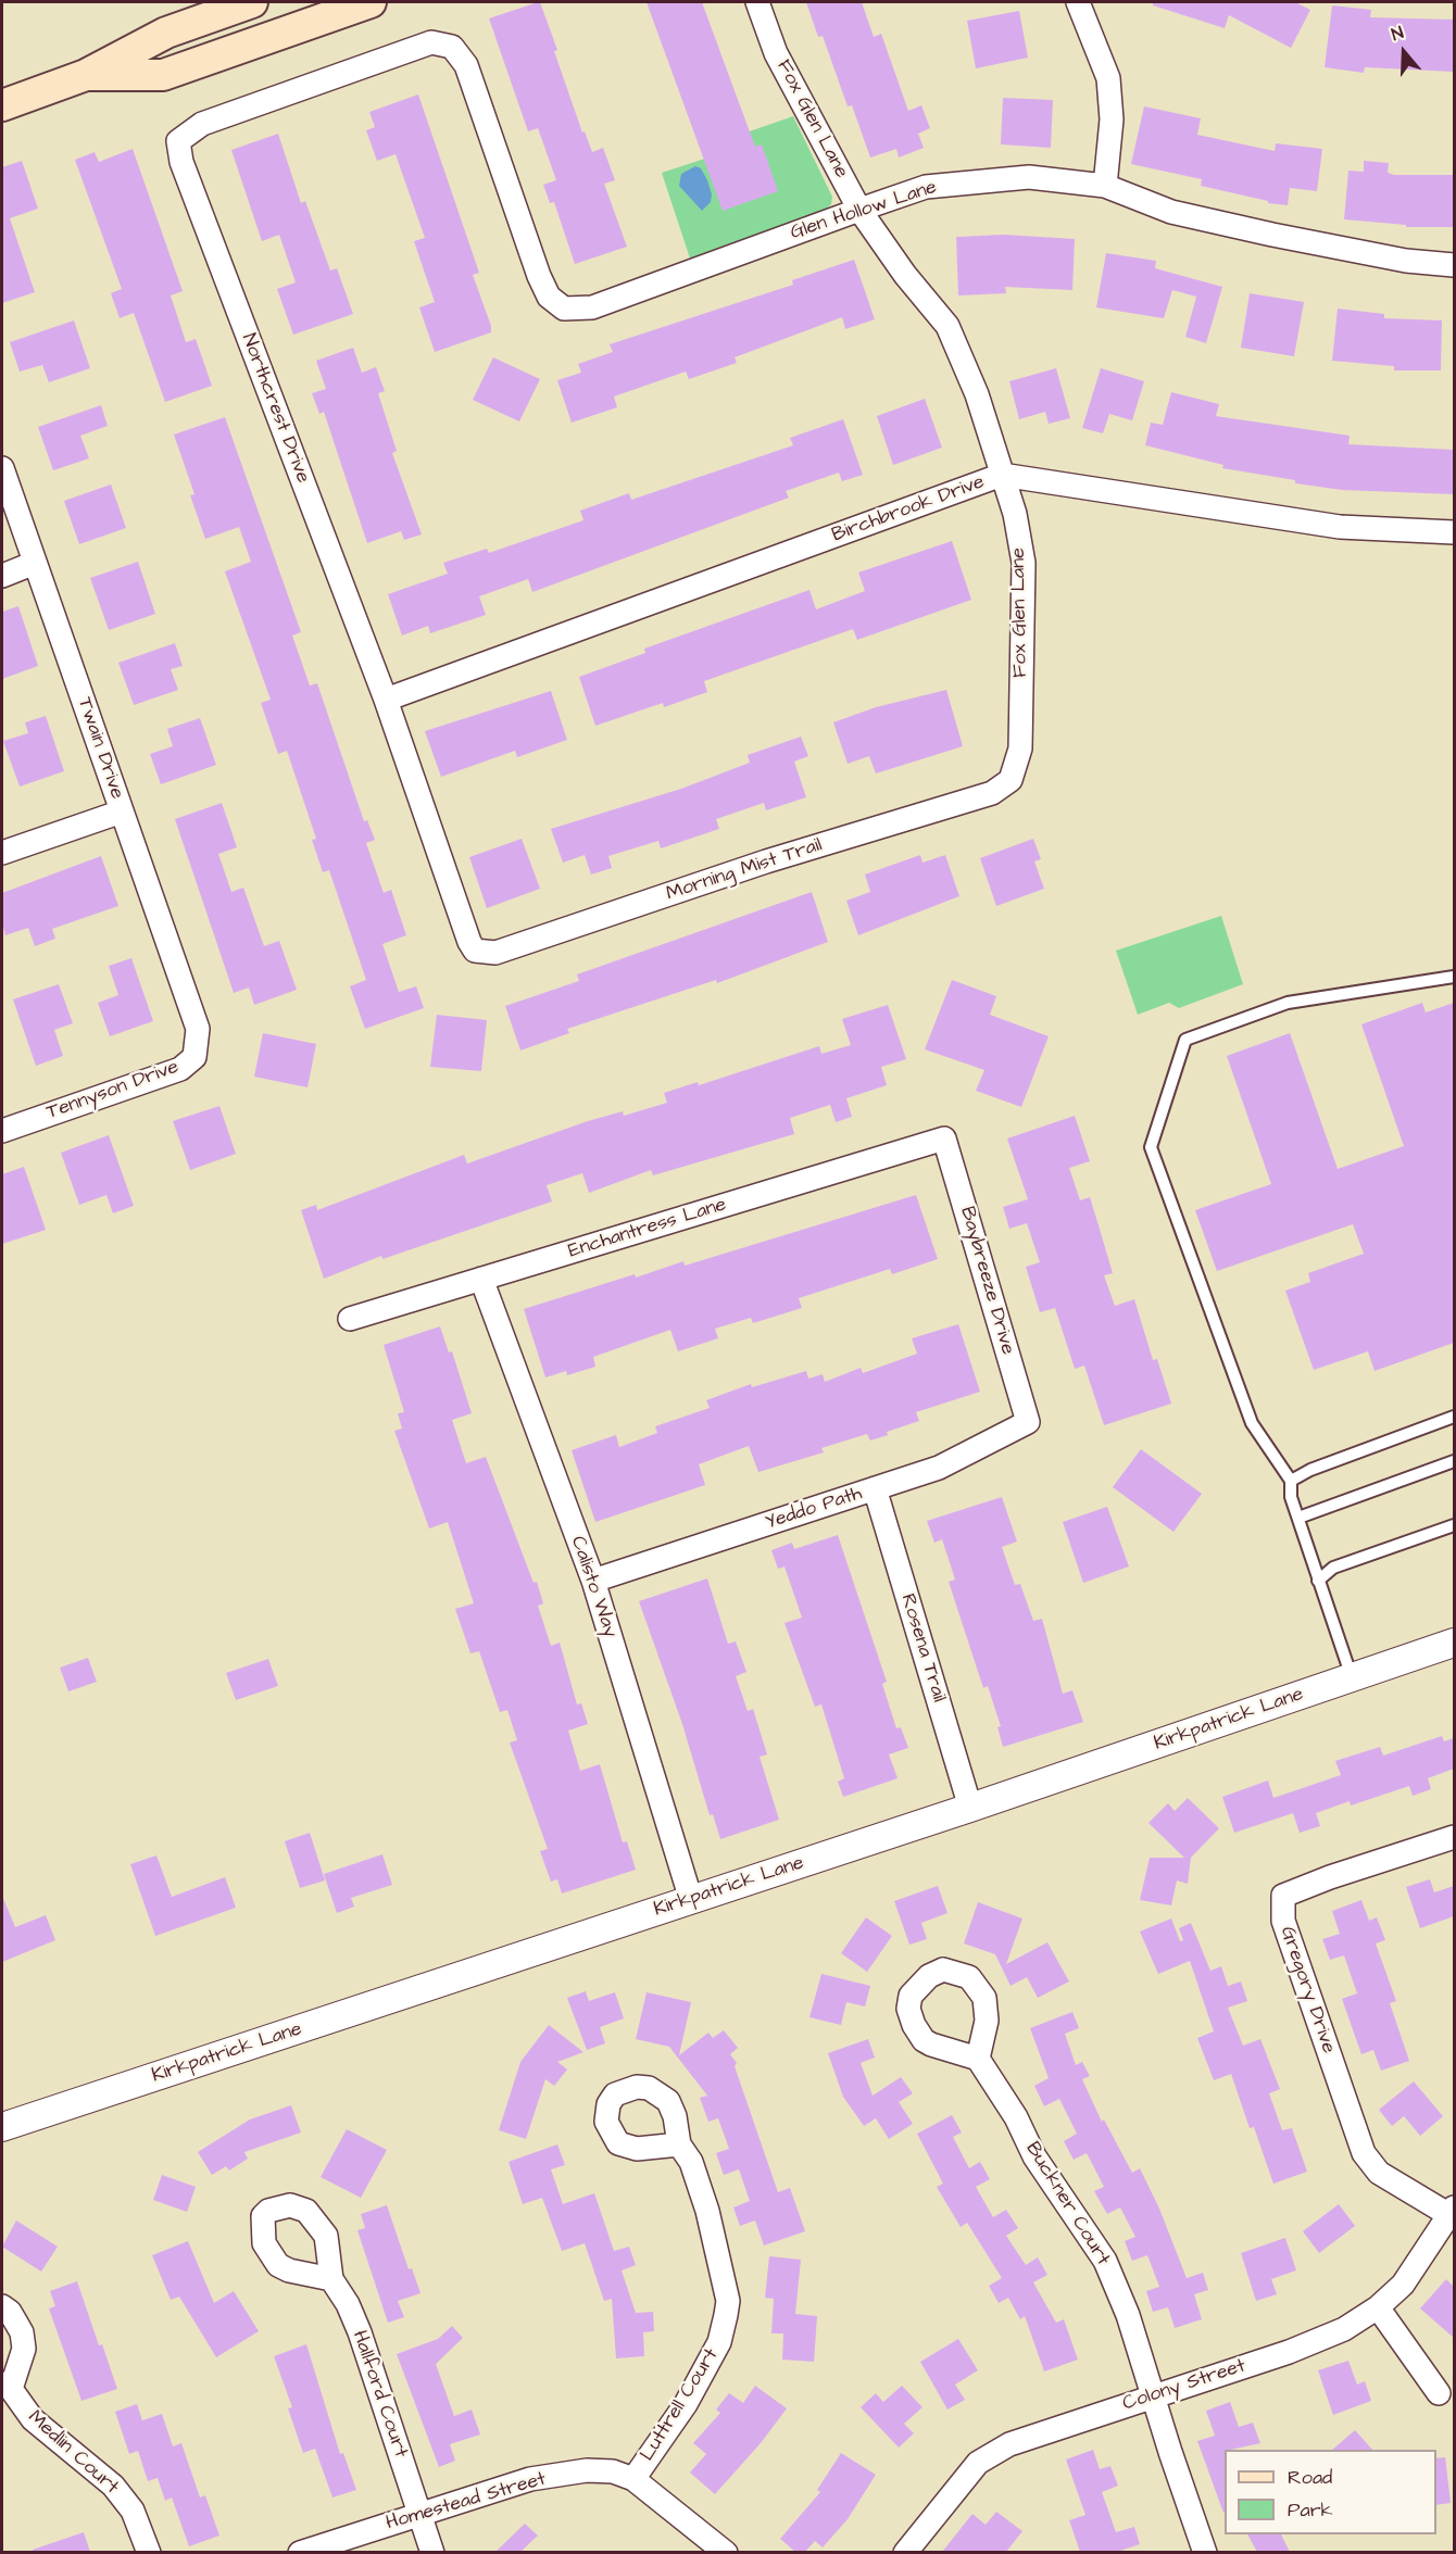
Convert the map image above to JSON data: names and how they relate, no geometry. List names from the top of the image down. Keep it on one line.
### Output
{"streets":{"street":["Fox Glen Lane","Glen Hollow Lane","Northcrest Drive","Birchbrook Drive","Twain Drive","Morning Mist Trail","Tennyson Drive","Enchantress Lane","Baybreeze Drive","Yeddo Path","Calisto Way","Rosena Trail","Kirkpatrick Lane","Gregory Drive","Buckner Court","Colony Street","Hallford Court","Luttrell Court","Medlin Court","Homestead Street"]},"crossings":[["Fox Glen Lane","Glen Hollow Lane"],["Fox Glen Lane","Birchbrook Drive"],["Fox Glen Lane","Morning Mist Trail"],["Glen Hollow Lane","Northcrest Drive"],["Northcrest Drive","Birchbrook Drive"],["Northcrest Drive","Morning Mist Trail"],["Twain Drive","Tennyson Drive"],["Enchantress Lane","Baybreeze Drive"],["Enchantress Lane","Calisto Way"],["Baybreeze Drive","Yeddo Path"],["Yeddo Path","Calisto Way"],["Yeddo Path","Rosena Trail"],["Calisto Way","Kirkpatrick Lane"],["Rosena Trail","Kirkpatrick Lane"],["Gregory Drive","Colony Street"],["Buckner Court","Colony Street"],["Hallford Court","Homestead Street"],["Luttrell Court","Homestead Street"]],"legend":["Road","Park"],"north":"top"}
